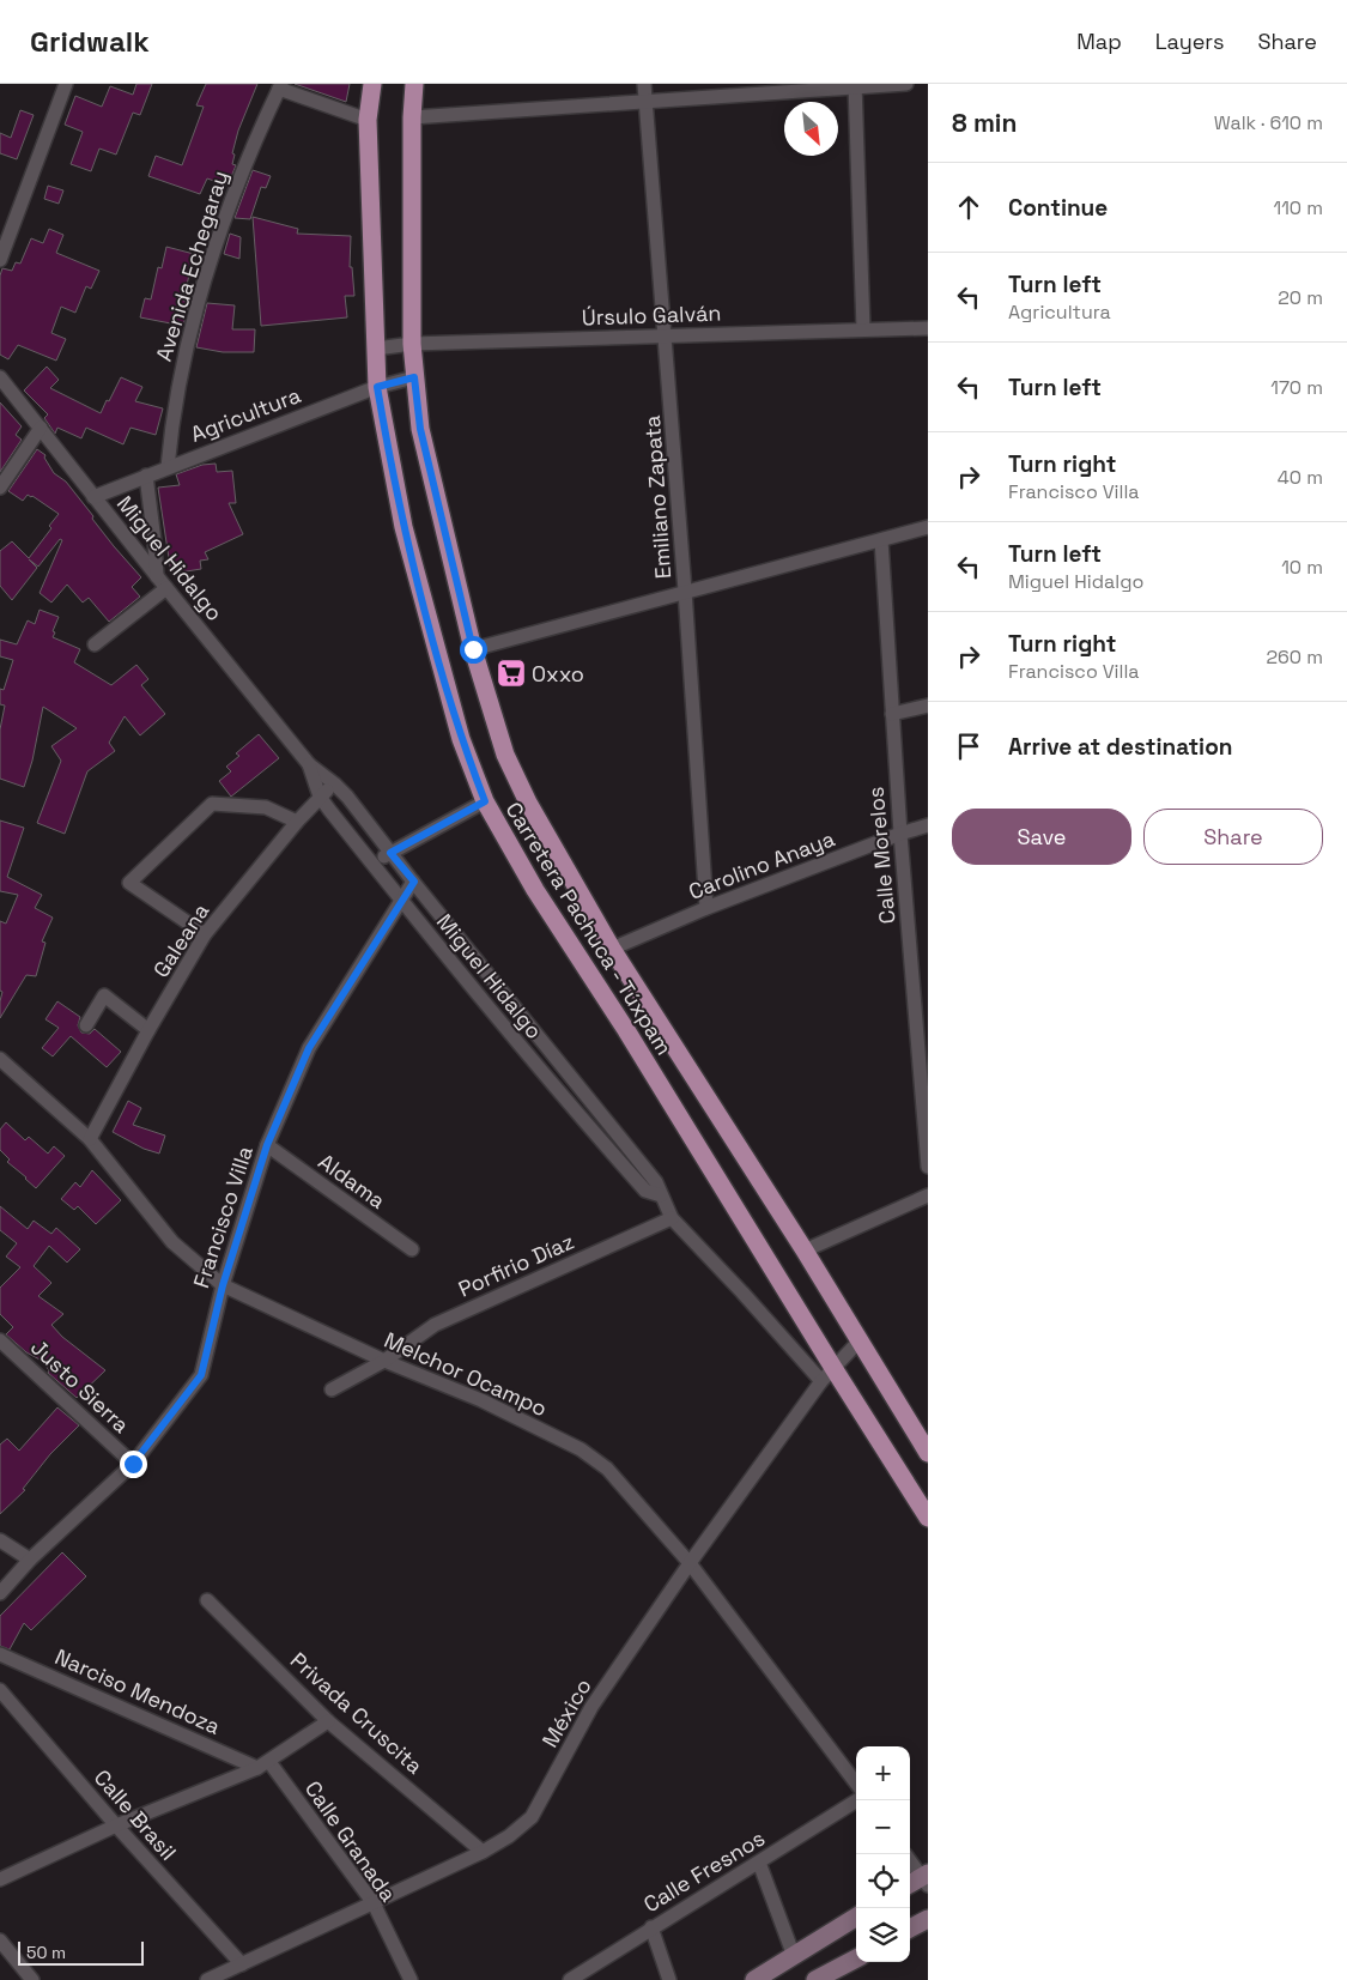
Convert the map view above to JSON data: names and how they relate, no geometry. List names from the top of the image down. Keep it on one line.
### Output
{"streets":{"main road":["Carretera Pachuca - Túxpam"],"street":["Avenida Echegaray","Úrsulo Galván","Agricultura","Emiliano Zapata","Miguel Hidalgo","Calle Morelos","Carolino Anaya","Galeana","Aldama","Francisco Villa","Porfirio Díaz","Melchor Ocampo","Justo Sierra","Narciso Mendoza","Privada Cruscita","México","Calle Brasil","Calle Granada","Calle Fresnos"]},"crossings":[["Avenida Echegaray","Agricultura"],["Úrsulo Galván","Emiliano Zapata"],["Úrsulo Galván","Carretera Pachuca - Túxpam"],["Agricultura","Miguel Hidalgo"],["Agricultura","Carretera Pachuca - Túxpam"],["Emiliano Zapata","Carolino Anaya"],["Miguel Hidalgo","Carretera Pachuca - Túxpam"],["Miguel Hidalgo","Galeana"],["Miguel Hidalgo","Francisco Villa"],["Miguel Hidalgo","Porfirio Díaz"],["Miguel Hidalgo","México"],["Calle Morelos","Carolino Anaya"],["Carolino Anaya","Carretera Pachuca - Túxpam"],["Carretera Pachuca - Túxpam","México"],["Galeana","Melchor Ocampo"],["Aldama","Francisco Villa"],["Francisco Villa","Melchor Ocampo"],["Francisco Villa","Justo Sierra"],["Porfirio Díaz","Melchor Ocampo"],["Melchor Ocampo","México"],["Narciso Mendoza","Calle Granada"],["Privada Cruscita","México"],["México","Calle Brasil"],["México","Calle Granada"]],"places":{"supermarket":["Oxxo"]},"scale_bar":"50 m","north":"bottom right","page":{"header":"Gridwalk","nav":["Map","Layers","Share"],"heading":["8 min","Walk · 610 m"],"list":[["Continue","110 m"],["Turn left","Agricultura","20 m"],["Turn left","170 m"],["Turn right","Francisco Villa","40 m"],["Turn left","Miguel Hidalgo","10 m"],["Turn right","Francisco Villa","260 m"],"Arrive at destination"],"buttons":["Save","Share"],"map_buttons":["+","−"],"scale":"50 m"}}
